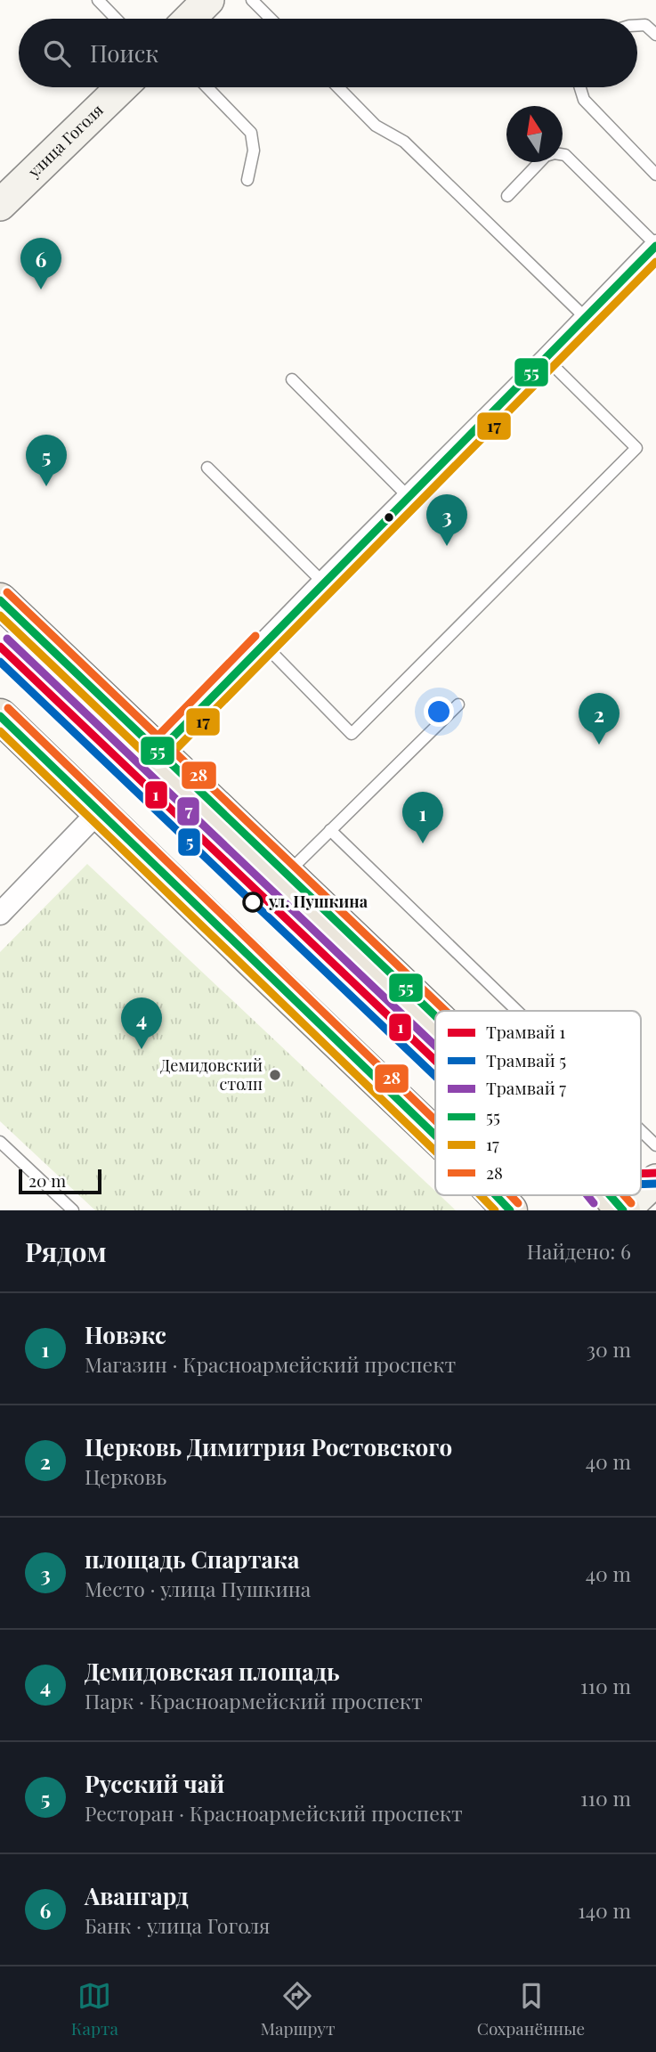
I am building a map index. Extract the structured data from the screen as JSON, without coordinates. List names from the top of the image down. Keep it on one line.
{"streets":{"street":["улица Гоголя"]},"places":["ул. Пушкина","Демидовский столп"],"lines":["transit line 55","transit line 17","transit line 28","tram line 7","tram line 1","tram line 5"],"legend":["Трамвай 1","Трамвай 5","Трамвай 7","55","17","28"],"scale_bar":"20 m","north":"top","page":{"search":"Поиск","pins":["6","5","3","2","1","4"],"scale":"20 m","heading":["Рядом","Найдено: 6"],"list":[{"mark":"1","name":"Новэкс","note":"Магазин · Красноармейский проспект","value":"30 m"},{"mark":"2","name":"Церковь Димитрия Ростовского","note":"Церковь","value":"40 m"},{"mark":"3","name":"площадь Спартака","note":"Место · улица Пушкина","value":"40 m"},{"mark":"4","name":"Демидовская площадь","note":"Парк · Красноармейский проспект","value":"110 m"},{"mark":"5","name":"Русский чай","note":"Ресторан · Красноармейский проспект","value":"110 m"},{"mark":"6","name":"Авангард","note":"Банк · улица Гоголя","value":"140 m"}],"nav":["Карта","Маршрут","Сохранённые"]}}
